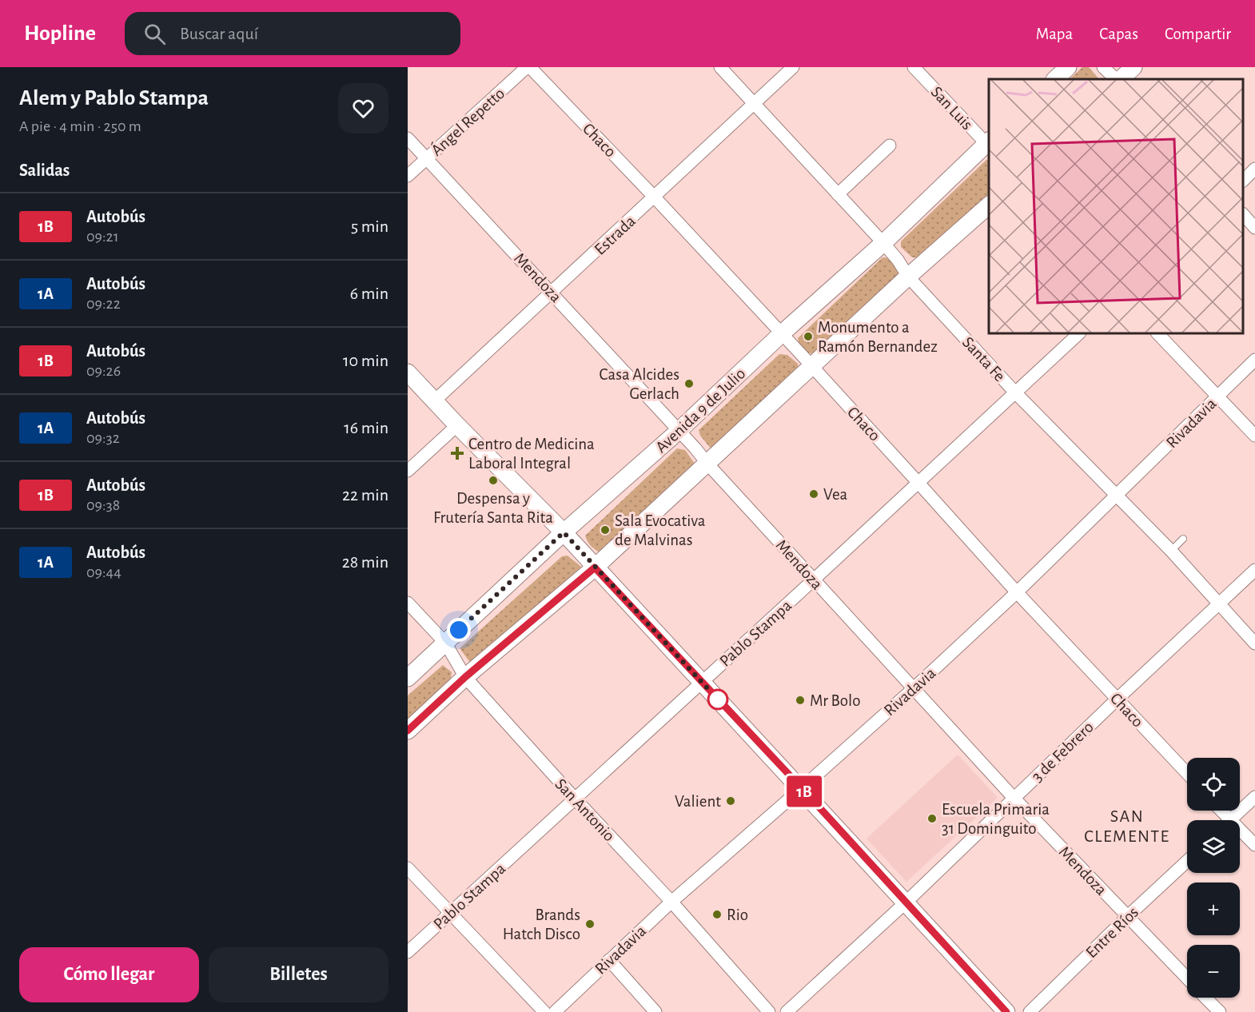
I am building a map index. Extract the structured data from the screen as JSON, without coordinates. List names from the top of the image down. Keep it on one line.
{"streets":{"main road":["Avenida 9 de Julio"],"street":["San Luis","Ángel Repetto","Chaco","Estrada","Mendoza","Santa Fe","Rivadavia","Pablo Stampa","3 de Febrero","San Antonio","Entre Ríos"]},"crossings":[["San Luis","Avenida 9 de Julio"],["Ángel Repetto","Chaco"],["Ángel Repetto","Mendoza"],["Chaco","Estrada"],["Chaco","Avenida 9 de Julio"],["Chaco","Rivadavia"],["Chaco","Pablo Stampa"],["Chaco","3 de Febrero"],["Estrada","Mendoza"],["Estrada","Santa Fe"],["Mendoza","Avenida 9 de Julio"],["Mendoza","Rivadavia"],["Mendoza","Pablo Stampa"],["Mendoza","3 de Febrero"],["Mendoza","Entre Ríos"],["Santa Fe","Avenida 9 de Julio"],["Santa Fe","Rivadavia"],["Santa Fe","Pablo Stampa"],["Santa Fe","3 de Febrero"],["Avenida 9 de Julio","San Antonio"],["Rivadavia","San Antonio"],["Pablo Stampa","San Antonio"]],"districts":["SAN CLEMENTE"],"places":{"other":["Monumento a Ramón Bernandez","Casa Alcides Gerlach","Despensa y Frutería Santa Rita","Vea","Sala Evocativa de Malvinas","Mr Bolo","Valient","Escuela Primaria 31 Dominguito","Rio","Brands Hatch Disco"],"health":["Centro de Medicina Laboral Integral"]},"lines":["bus line 1B"],"page":{"header":"Hopline","search":"Buscar aquí","nav":["Mapa","Capas","Compartir"],"heading":[["Alem y Pablo Stampa","A pie · 4 min · 250 m"],"Salidas"],"on_map":"1B","list":[{"mark":"1B","name":"Autobús","note":"09:21","value":"5 min"},{"mark":"1A","name":"Autobús","note":"09:22","value":"6 min"},{"mark":"1B","name":"Autobús","note":"09:26","value":"10 min"},{"mark":"1A","name":"Autobús","note":"09:32","value":"16 min"},{"mark":"1B","name":"Autobús","note":"09:38","value":"22 min"},{"mark":"1A","name":"Autobús","note":"09:44","value":"28 min"}],"map_buttons":["+","−"],"buttons":["Cómo llegar","Billetes"]}}
